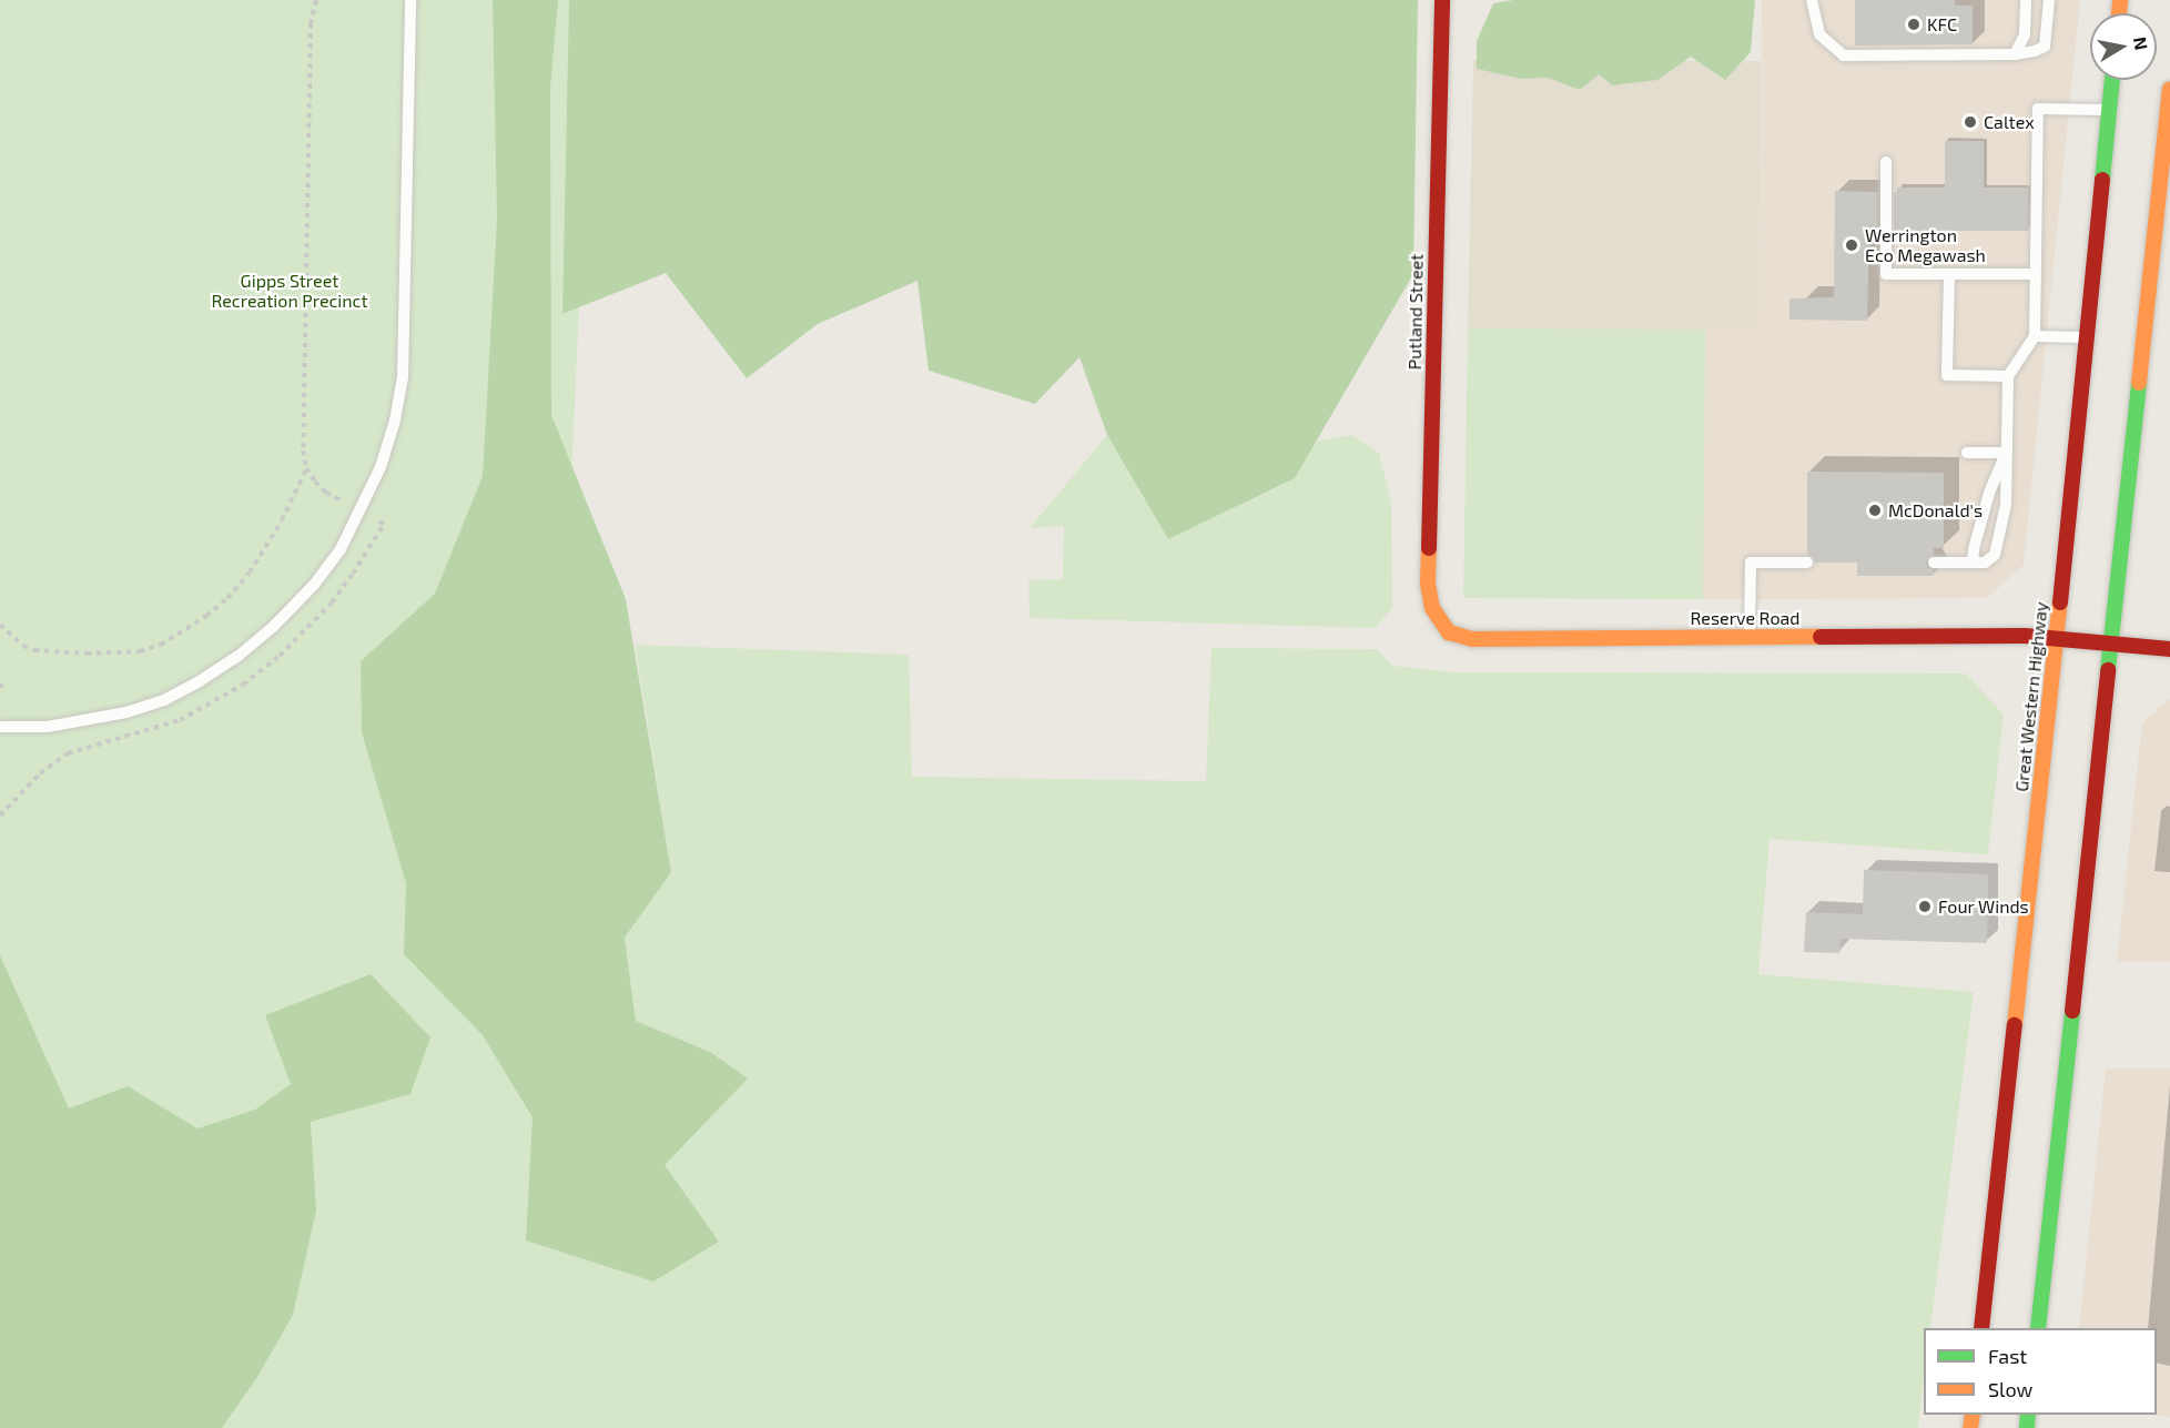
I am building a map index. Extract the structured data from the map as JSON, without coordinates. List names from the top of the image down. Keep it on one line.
{"streets":{"main road":["Putland Street","Reserve Road","Great Western Highway"]},"crossings":[["Putland Street","Reserve Road"],["Reserve Road","Great Western Highway"]],"parks":["Gipps Street Recreation Precinct"],"places":["KFC","Caltex","Werrington Eco Megawash","McDonald's","Four Winds"],"legend":["Fast","Slow"],"north":"right"}
